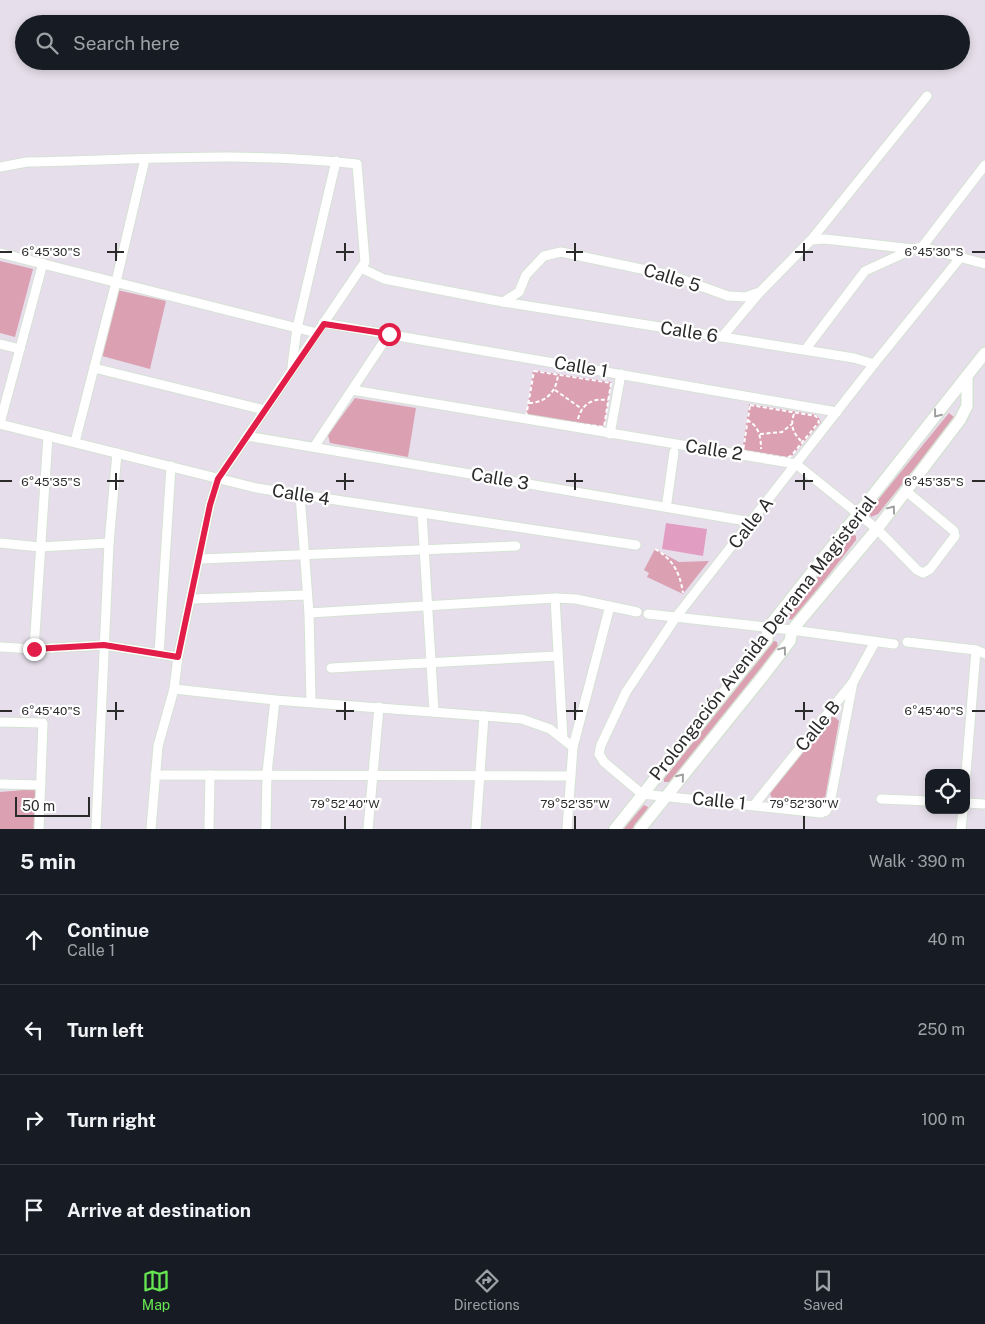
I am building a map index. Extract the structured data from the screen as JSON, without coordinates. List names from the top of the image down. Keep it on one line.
{"streets":{"street":["Calle 5","Calle 6","Calle 1","Calle 2","Calle 3","Calle 4","Calle A","Prolongación Avenida Derrama Magisterial","Calle B"]},"crossings":[["Calle 5","Calle 6"],["Calle 6","Calle A"],["Calle 1","Calle A"],["Calle 1","Prolongación Avenida Derrama Magisterial"],["Calle 1","Calle B"],["Calle 2","Calle A"],["Calle 2","Prolongación Avenida Derrama Magisterial"],["Calle 3","Calle A"],["Calle A","Prolongación Avenida Derrama Magisterial"]],"scale_bar":"50 m","page":{"search":"Search here","scale":"50 m","heading":["5 min","Walk · 390 m"],"list":[["Continue","Calle 1","40 m"],["Turn left","250 m"],["Turn right","100 m"],"Arrive at destination"],"nav":["Map","Directions","Saved"]},"coordinates":["6°45'30\"S","6°45'35\"S","6°45'40\"S","79°52'40\"W","79°52'35\"W","79°52'30\"W"]}
